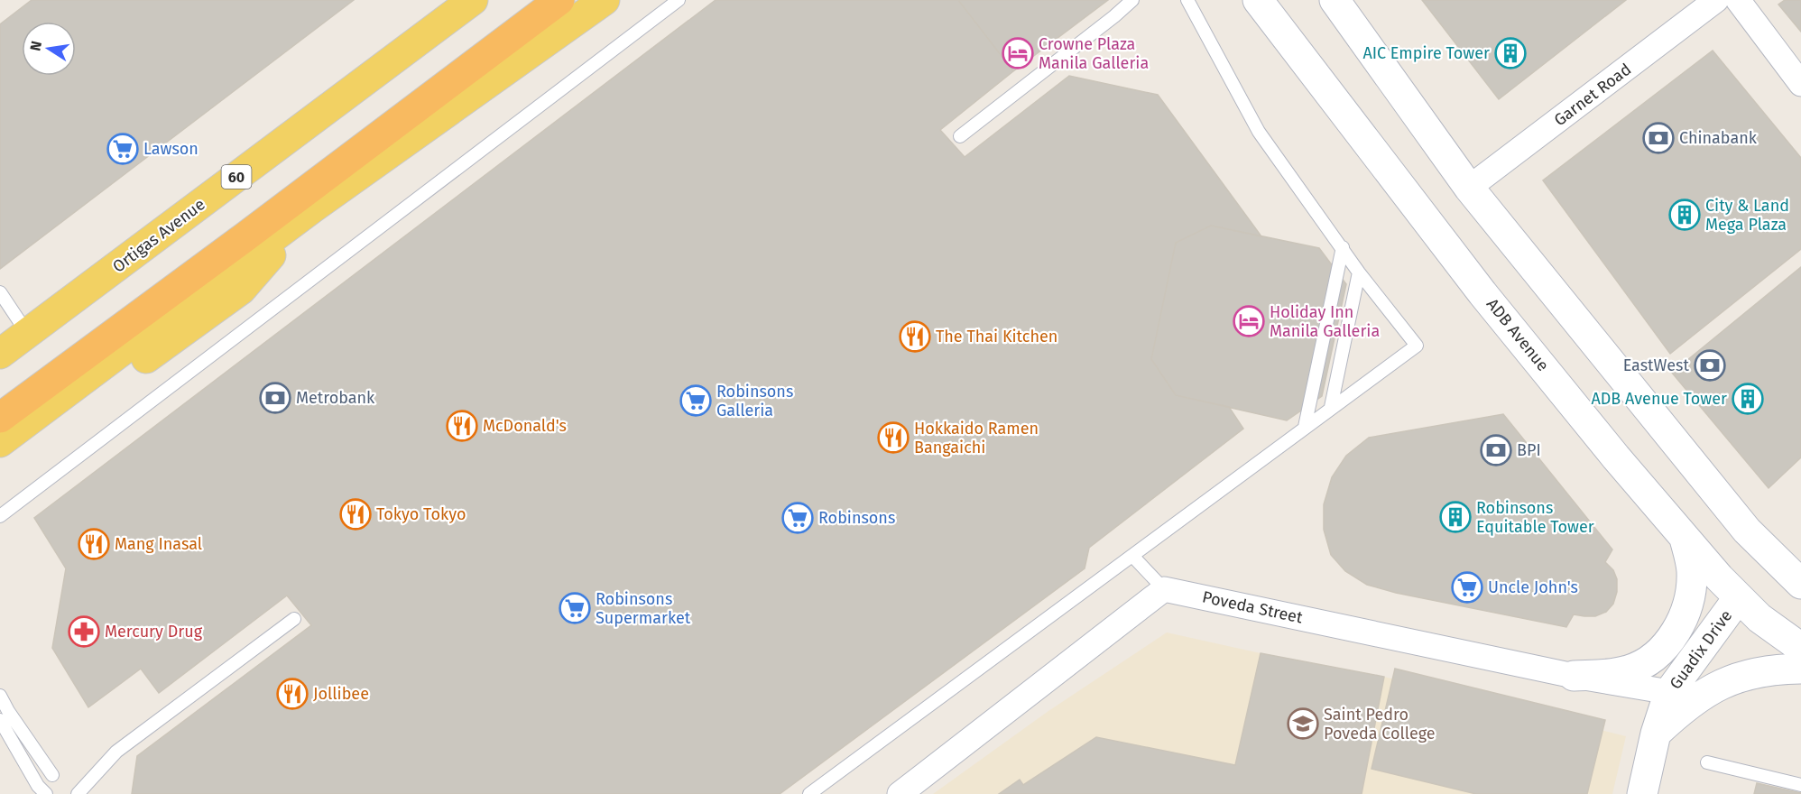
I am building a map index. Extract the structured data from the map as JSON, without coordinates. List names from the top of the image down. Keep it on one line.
{"streets":{"main road":["60","Ortigas Avenue"],"street":["Garnet Road","ADB Avenue","Poveda Street","Guadix Drive"]},"crossings":[["ADB Avenue","Guadix Drive"],["Poveda Street","Guadix Drive"]],"places":{"hotel":["Crowne Plaza Manila Galleria","Holiday Inn Manila Galleria"],"building":["AIC Empire Tower","City & Land Mega Plaza","ADB Avenue Tower","Robinsons Equitable Tower"],"bank":["Chinabank","EastWest","Metrobank","BPI"],"supermarket":["Lawson","Robinsons Galleria","Robinsons","Uncle John's","Robinsons Supermarket"],"restaurant":["The Thai Kitchen","McDonald's","Hokkaido Ramen Bangaichi","Tokyo Tokyo","Mang Inasal","Jollibee"],"pharmacy":["Mercury Drug"],"school or university":["Saint Pedro Poveda College"]},"north":"left"}
